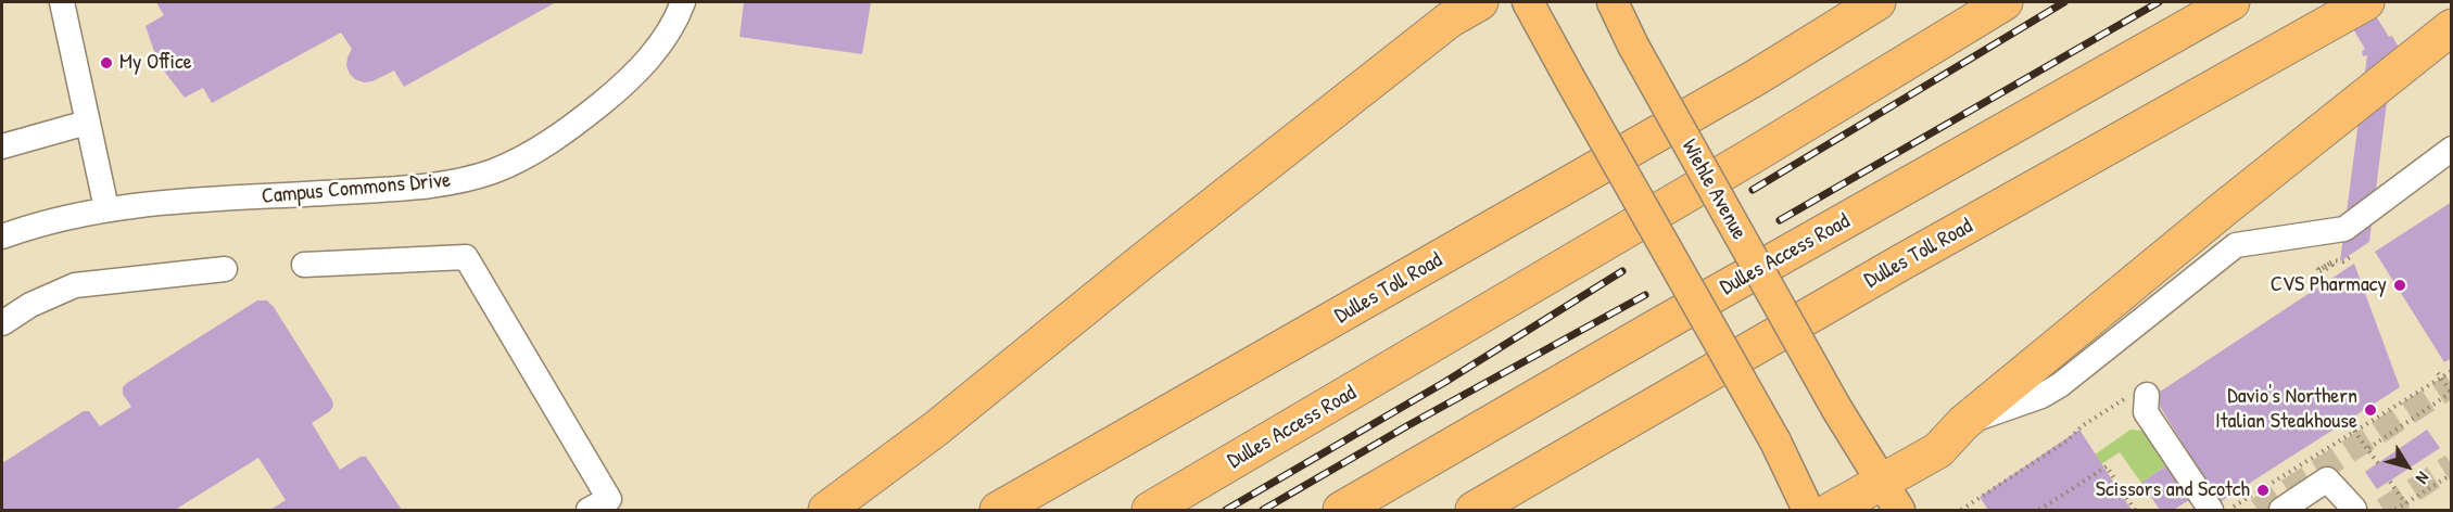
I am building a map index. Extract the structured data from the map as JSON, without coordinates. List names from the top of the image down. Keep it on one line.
{"streets":{"highway":["Dulles Toll Road","Dulles Access Road"],"main road":["Wiehle Avenue"],"street":["Campus Commons Drive"]},"places":["My Office","CVS Pharmacy","Davio's Northern Italian Steakhouse","Scissors and Scotch"],"north":"bottom right"}
